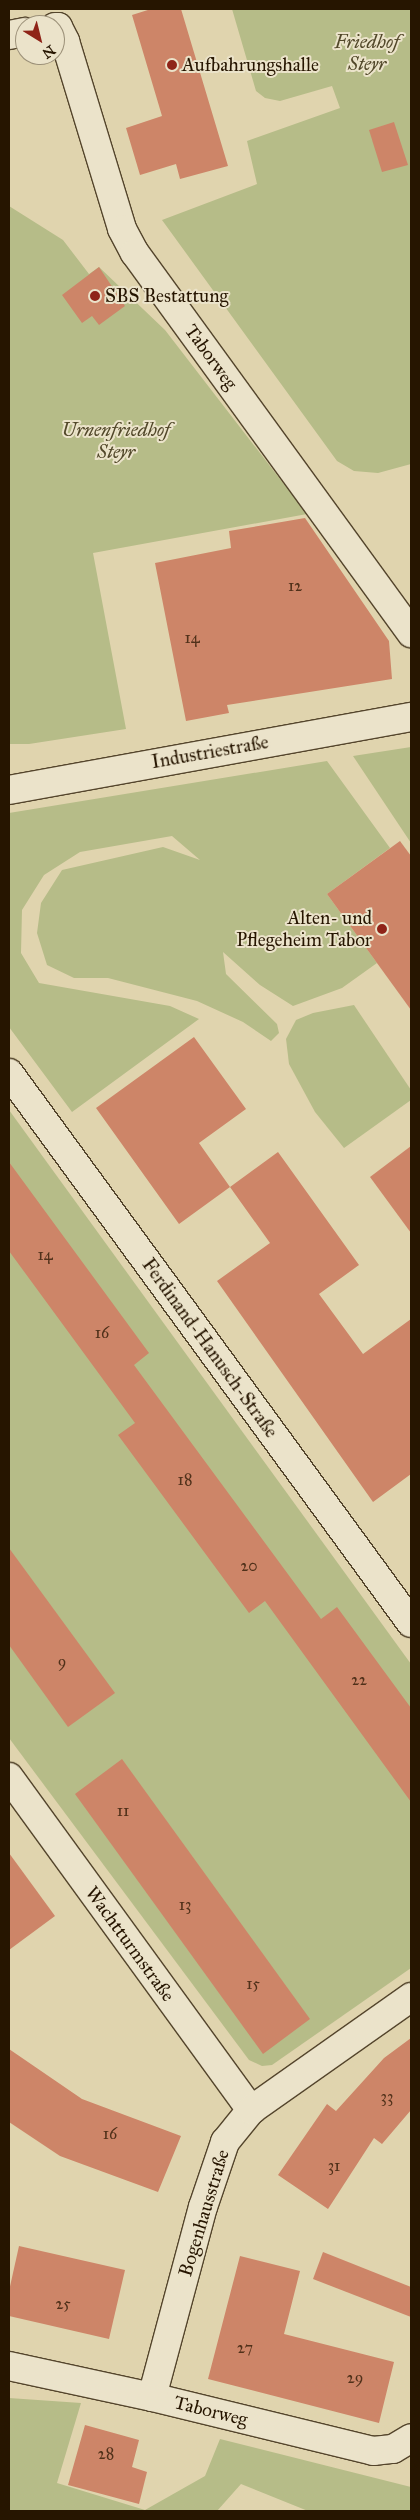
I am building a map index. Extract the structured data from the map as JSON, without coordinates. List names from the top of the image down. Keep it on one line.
{"streets":{"street":["Taborweg","Industriestraße","Ferdinand-Hanusch-Straße","Wachtturmstraße","Bogenhausstraße"]},"crossings":[["Taborweg","Bogenhausstraße"],["Wachtturmstraße","Bogenhausstraße"]],"parks":["Friedhof Steyr","Urnenfriedhof Steyr"],"places":["Aufbahrungshalle","SBS Bestattung","Alten- und Pflegeheim Tabor"],"house_numbers":["12","14","14","16","18","20","9","22","11","13","15","33","16","31","25","27","29","28"],"north":"bottom right"}
